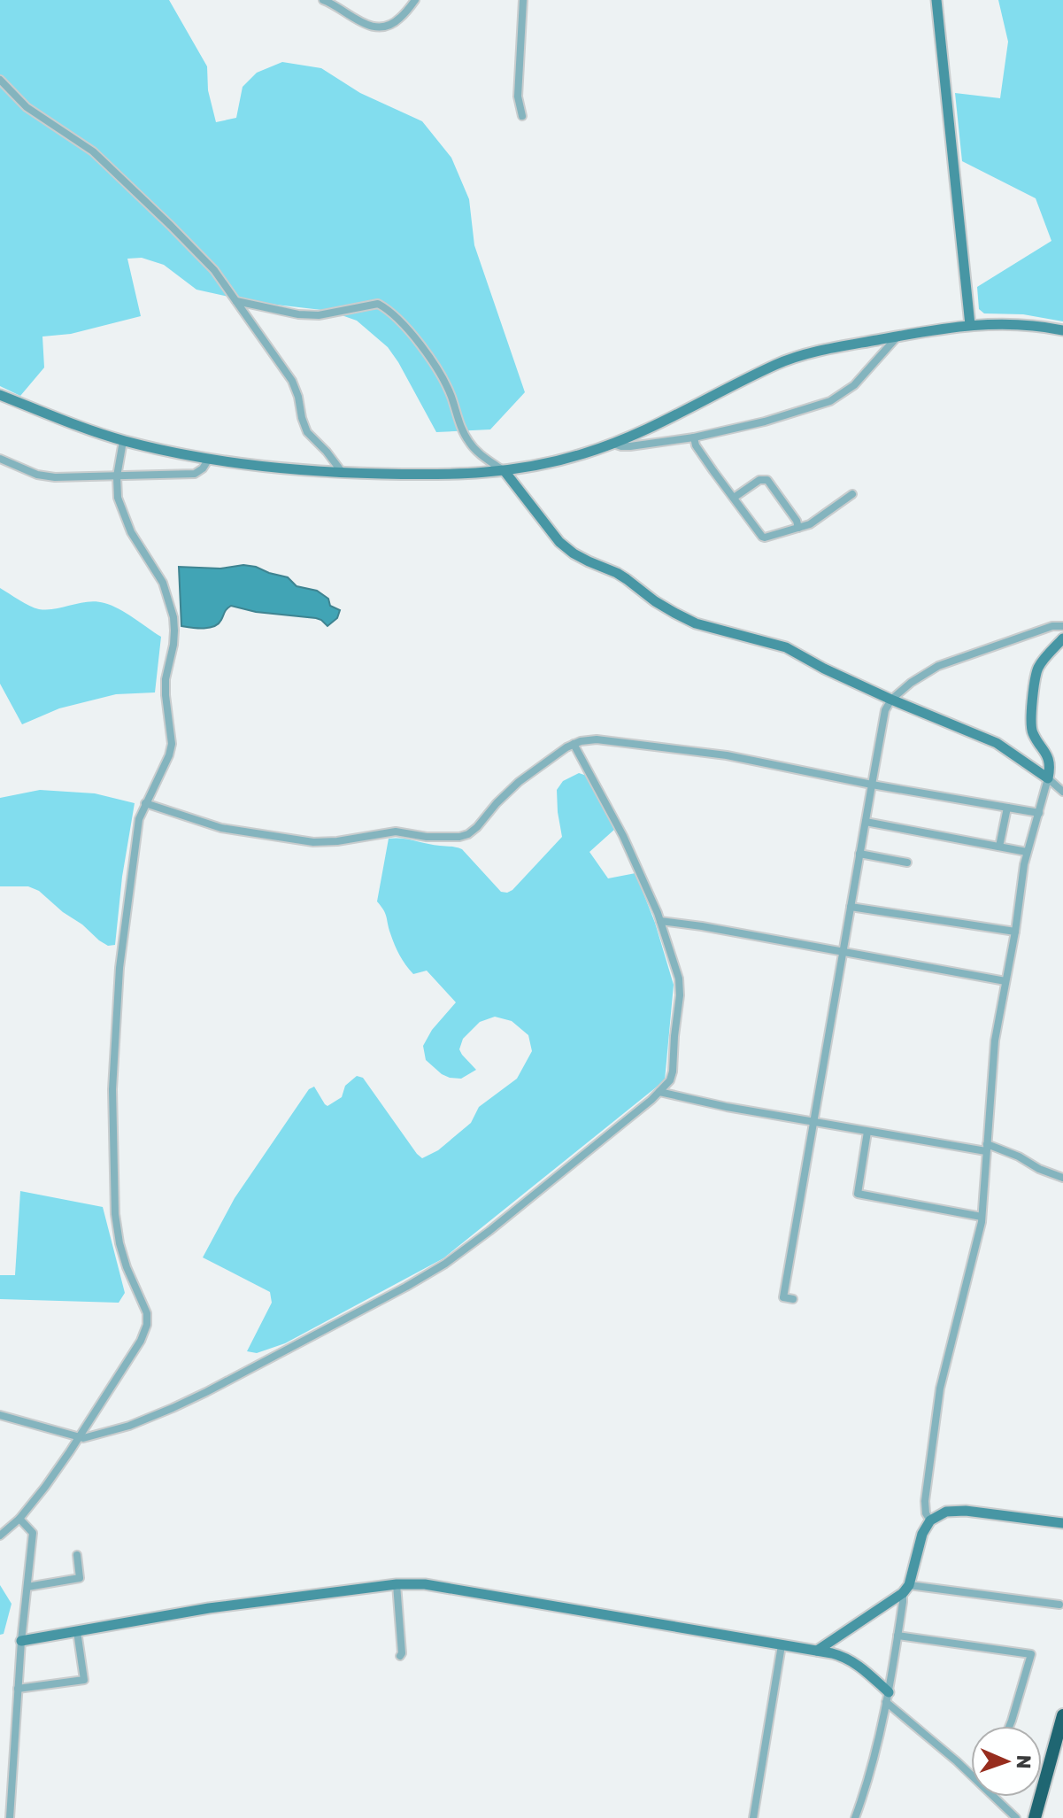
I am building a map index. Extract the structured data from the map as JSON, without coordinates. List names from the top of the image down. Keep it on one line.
{"north":"right"}
